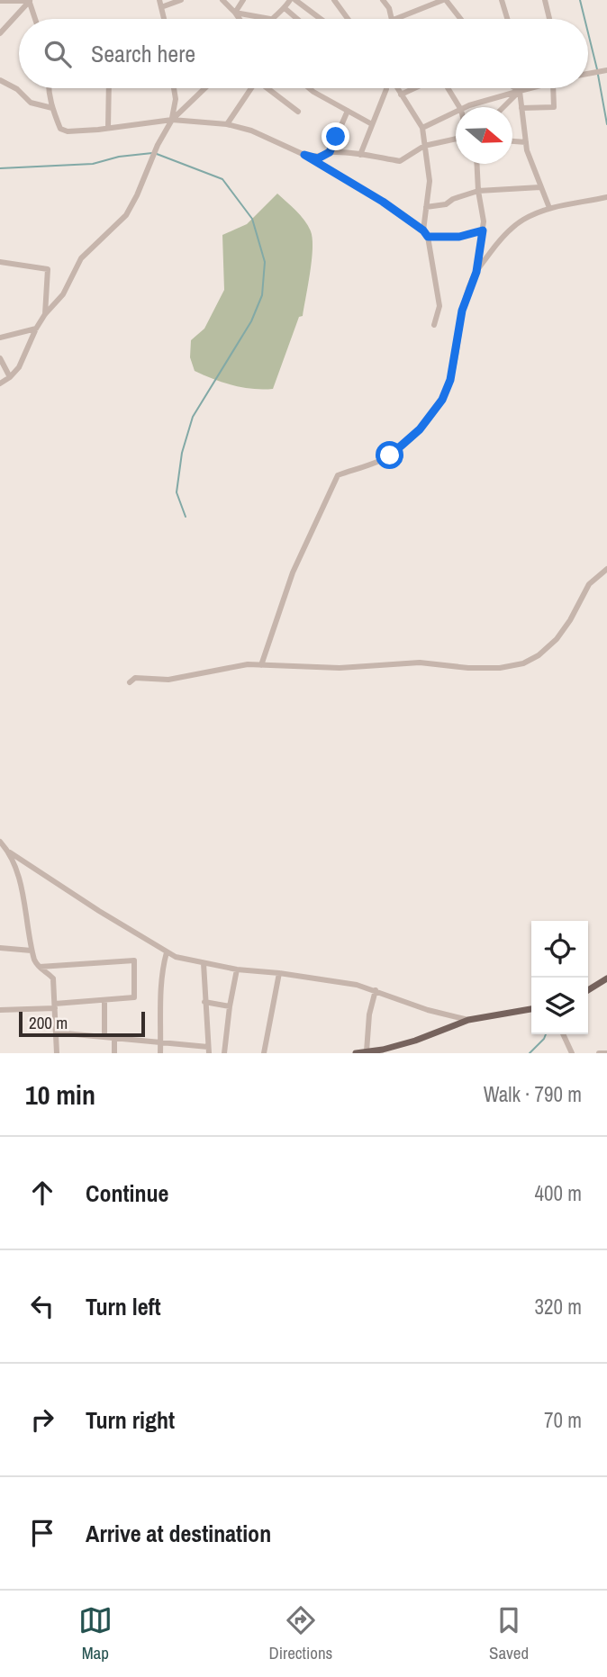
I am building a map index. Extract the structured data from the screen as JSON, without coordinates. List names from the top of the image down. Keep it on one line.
{"scale_bar":"200 m","north":"right","page":{"search":"Search here","scale":"200 m","heading":["10 min","Walk · 790 m"],"list":[["Continue","400 m"],["Turn left","320 m"],["Turn right","70 m"],"Arrive at destination"],"nav":["Map","Directions","Saved"]}}
